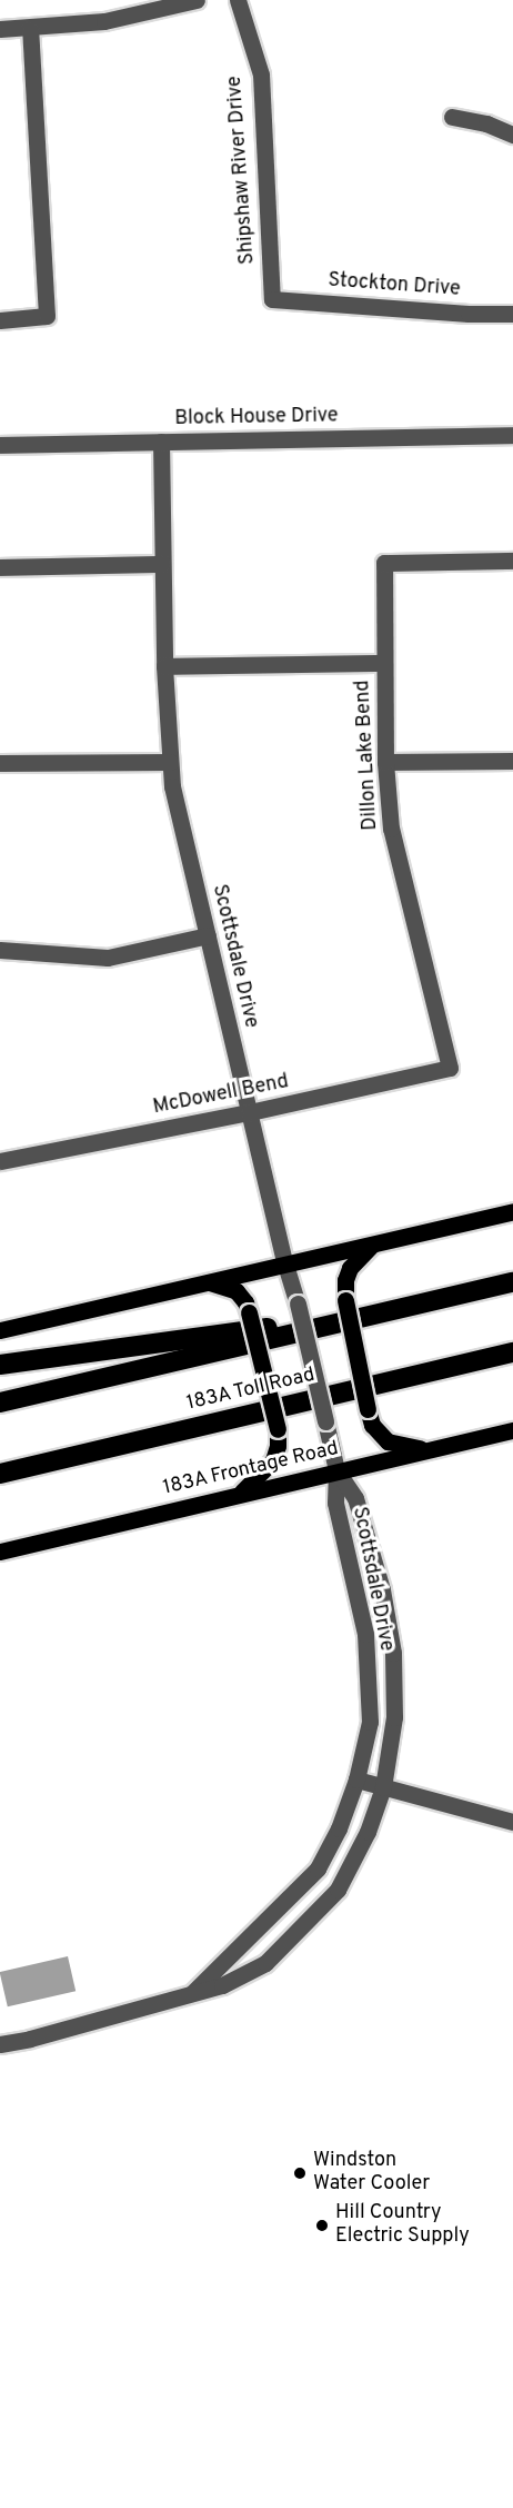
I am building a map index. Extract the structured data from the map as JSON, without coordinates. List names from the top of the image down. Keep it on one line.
{"streets":{"highway":["183A Toll Road"],"main road":["183A Frontage Road"],"street":["Shipshaw River Drive","Stockton Drive","Block House Drive","Dillon Lake Bend","Scottsdale Drive","McDowell Bend"]},"crossings":[["Shipshaw River Drive","Stockton Drive"],["Block House Drive","Scottsdale Drive"],["Dillon Lake Bend","McDowell Bend"],["Scottsdale Drive","McDowell Bend"],["Scottsdale Drive","183A Frontage Road"]],"places":["Windston Water Cooler","Hill Country Electric Supply"]}
